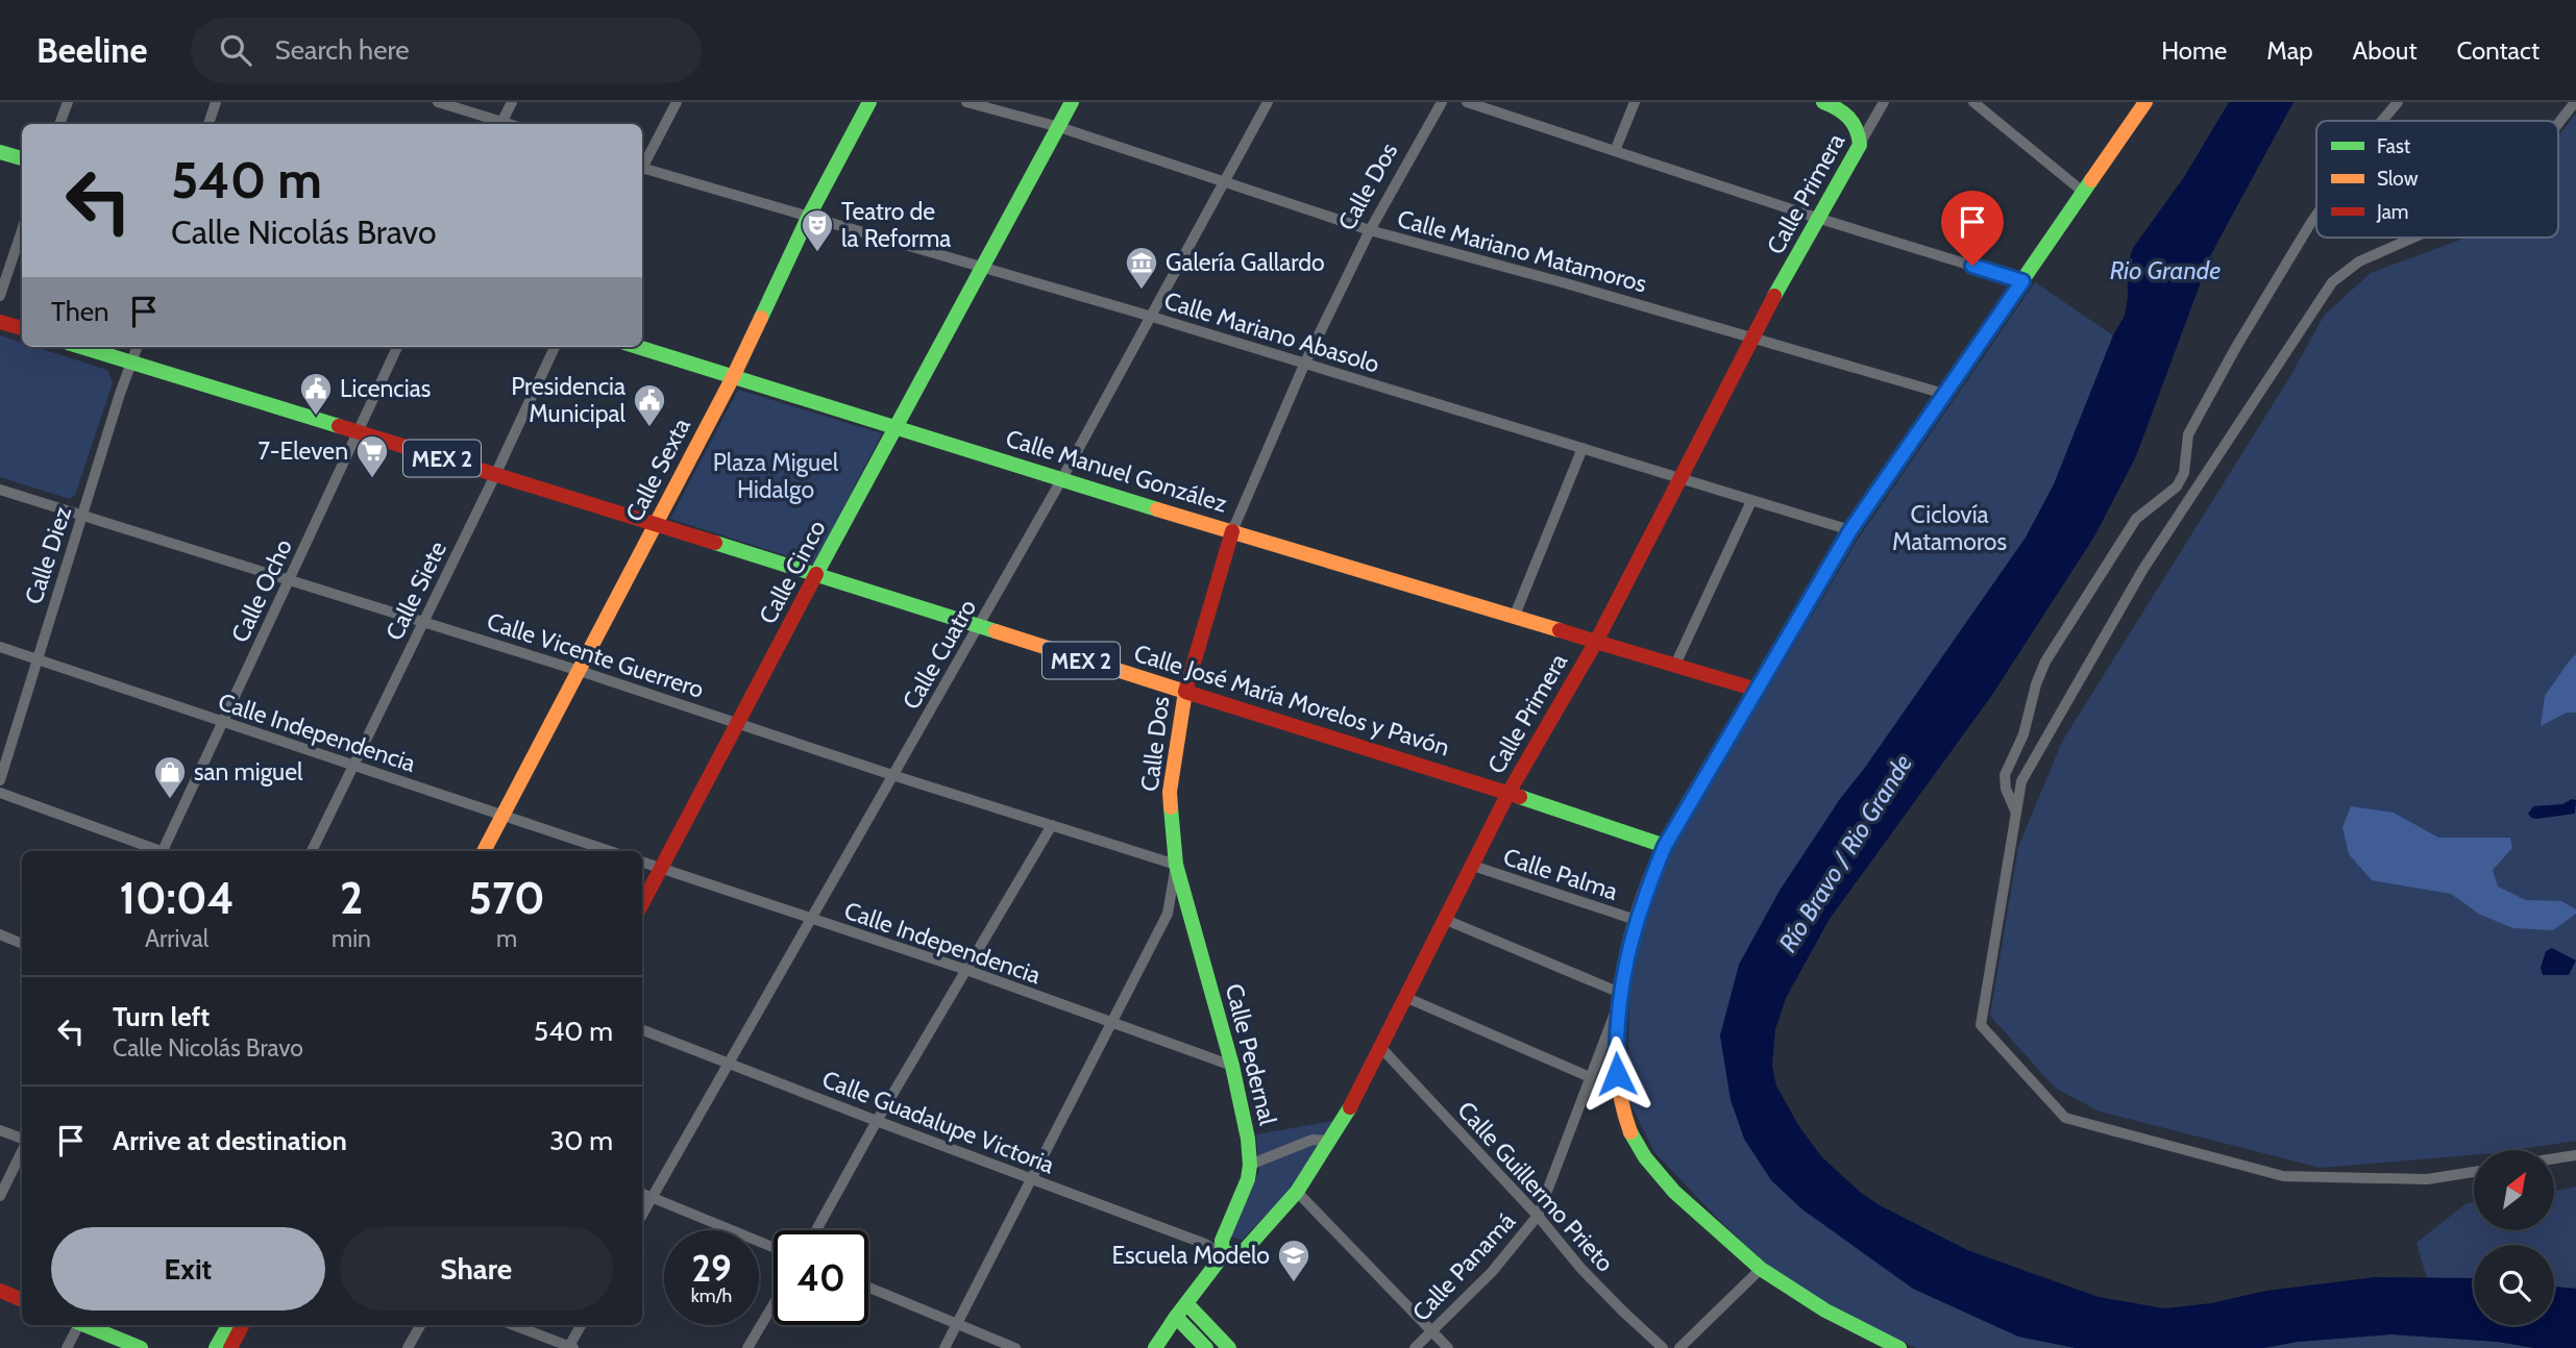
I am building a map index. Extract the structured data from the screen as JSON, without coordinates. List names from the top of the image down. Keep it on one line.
{"streets":{"main road":["Calle Dos","Calle Primera","MEX 2","Calle Sexta","Calle Manuel González","Calle Cinco","Calle José María Morelos y Pavón","Calle Pedernal"],"street":["Calle Mariano Matamoros","Calle Mariano Abasolo","Calle Diez","Calle Ocho","Calle Siete","Calle Cuatro","Calle Vicente Guerrero","Calle Independencia","Calle Palma","Calle Guadalupe Victoria","Calle Guillermo Prieto","Calle Panamá"]},"crossings":[["Calle Dos","Calle Mariano Matamoros"],["Calle Dos","Calle Mariano Abasolo"],["Calle Dos","Calle Manuel González"],["Calle Dos","Calle Vicente Guerrero"],["Calle Dos","Calle José María Morelos y Pavón"],["Calle Dos","Calle Independencia"],["Calle Dos","Calle Pedernal"],["Calle Dos","Calle Guadalupe Victoria"],["Calle Primera","Calle Mariano Matamoros"],["Calle Primera","Calle Mariano Abasolo"],["Calle Primera","Calle Manuel González"],["Calle Primera","Calle José María Morelos y Pavón"],["Calle Primera","Calle Palma"],["Calle Primera","Calle Pedernal"],["Calle Primera","Calle Guadalupe Victoria"],["Calle Primera","Calle Guillermo Prieto"],["Calle Mariano Matamoros","Calle Cinco"],["Calle Mariano Matamoros","Calle Cuatro"],["Calle Mariano Abasolo","Calle Sexta"],["Calle Mariano Abasolo","Calle Cinco"],["Calle Mariano Abasolo","Calle Cuatro"],["Calle Sexta","Calle Manuel González"],["Calle Sexta","Calle Vicente Guerrero"],["Calle Sexta","Calle José María Morelos y Pavón"],["Calle Sexta","Calle Independencia"],["Calle Manuel González","Calle Cinco"],["Calle Manuel González","Calle Cuatro"],["Calle Diez","Calle Vicente Guerrero"],["Calle Diez","Calle José María Morelos y Pavón"],["Calle Diez","Calle Independencia"],["Calle Cinco","Calle Vicente Guerrero"],["Calle Cinco","Calle José María Morelos y Pavón"],["Calle Cinco","Calle Independencia"],["Calle Ocho","Calle Vicente Guerrero"],["Calle Ocho","Calle José María Morelos y Pavón"],["Calle Ocho","Calle Independencia"],["Calle Siete","Calle Vicente Guerrero"],["Calle Siete","Calle José María Morelos y Pavón"],["Calle Siete","Calle Independencia"],["Calle Cuatro","Calle Vicente Guerrero"],["Calle Cuatro","Calle José María Morelos y Pavón"],["Calle Cuatro","Calle Independencia"],["Calle Cuatro","Calle Guadalupe Victoria"],["Calle Vicente Guerrero","Calle Pedernal"],["Calle Independencia","Calle Pedernal"],["Calle Pedernal","Calle Guadalupe Victoria"],["Calle Guillermo Prieto","Calle Panamá"]],"water":["Rio Grande","Río Bravo / Rio Grande"],"parks":["Plaza Miguel Hidalgo","Ciclovía Matamoros"],"places":{"theatre":["Teatro de la Reforma"],"museum":["Galería Gallardo"],"public building":["Licencias","Presidencia Municipal"],"supermarket":["7-Eleven"],"shop":["san miguel"],"school or university":["Escuela Modelo"]},"legend":["Fast","Slow","Jam"],"north":"top right","page":{"header":"Beeline","search":"Search here","nav":["Home","Map","About","Contact"],"turn":["540 m","Calle Nicolás Bravo"],"then":"Then","eta":["10:04","Arrival","2","min","570","m"],"list":[{"name":"Turn left","note":"Calle Nicolás Bravo","value":"540 m"},{"name":"Arrive at destination","value":"30 m"}],"buttons":["Exit","Share"],"speed":"29 km/h","limit":"40"}}
